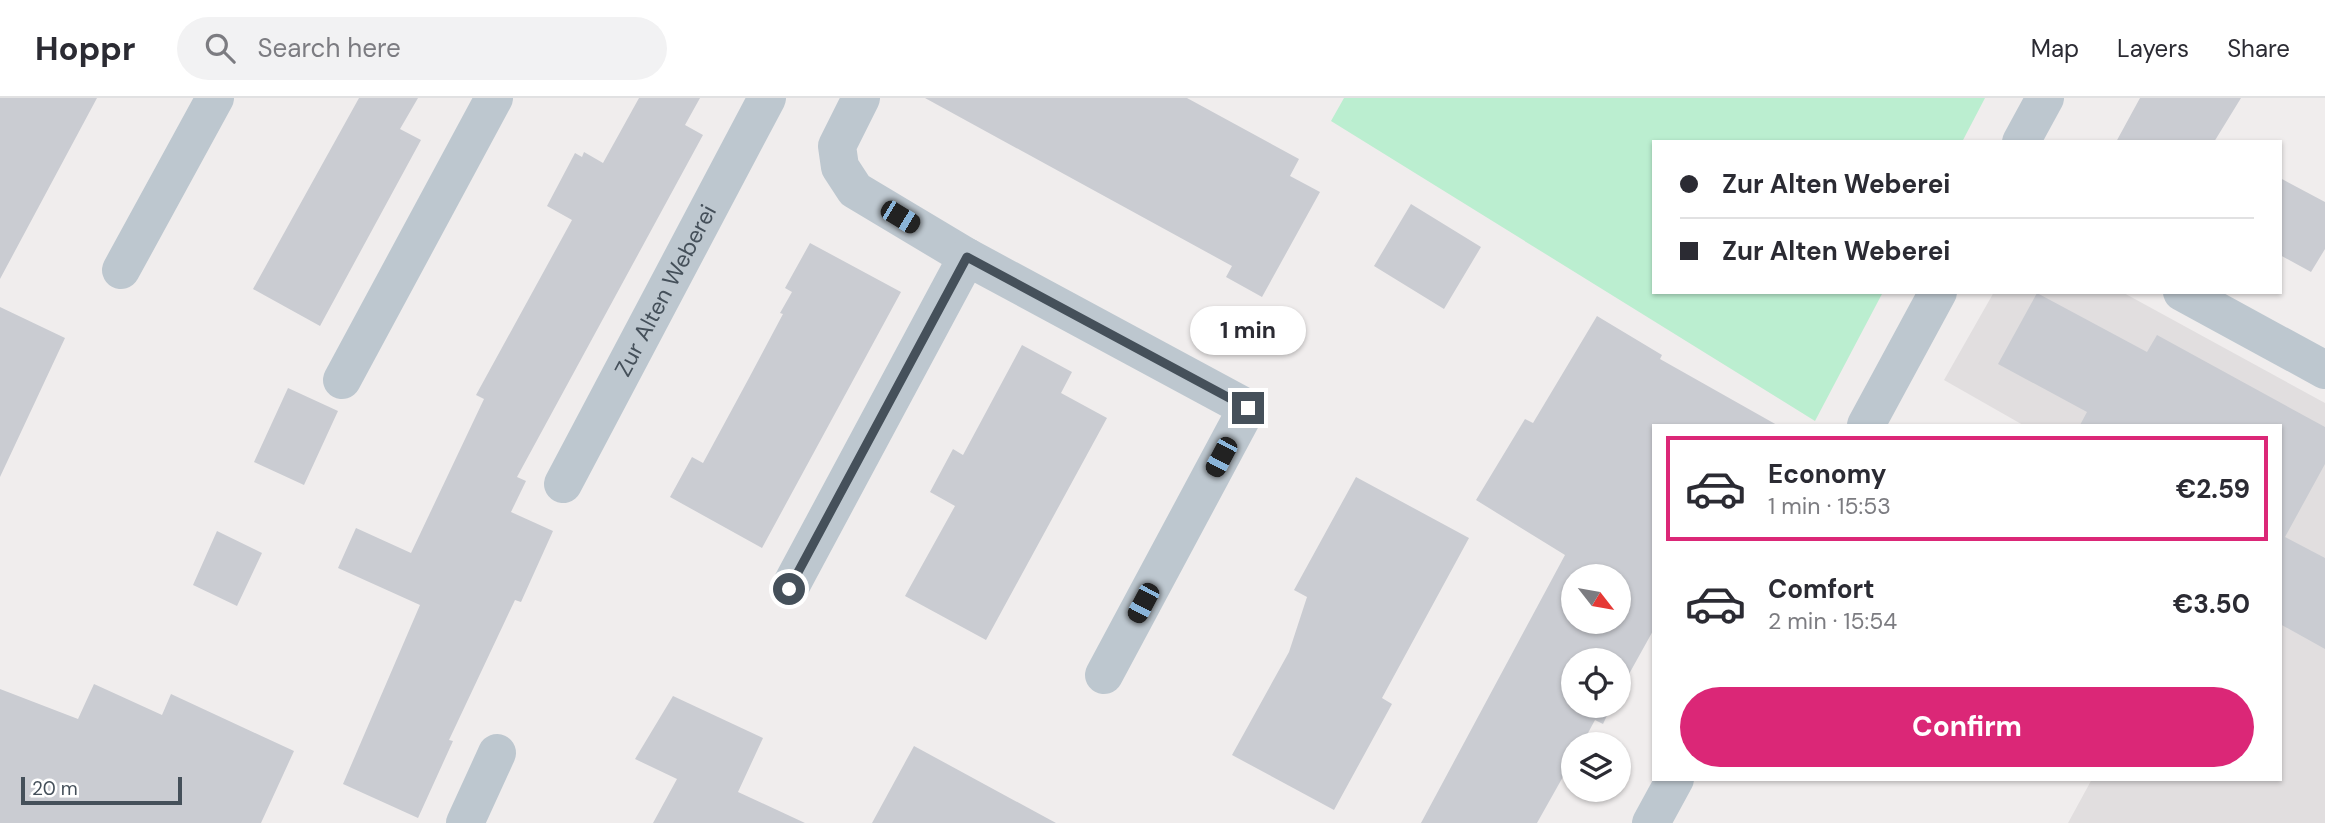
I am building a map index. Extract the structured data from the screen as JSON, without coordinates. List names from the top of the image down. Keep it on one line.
{"streets":{"street":["Zur Alten Weberei"]},"scale_bar":"20 m","north":"bottom right","page":{"header":"Hoppr","search":"Search here","nav":["Map","Layers","Share"],"banner":["Zur Alten Weberei","Zur Alten Weberei"],"bubble":"1 min","list":[{"name":"Economy","note":"1 min · 15:53","value":"€2.59"},{"name":"Comfort","note":"2 min · 15:54","value":"€3.50"}],"buttons":"Confirm","scale":"20 m"}}
